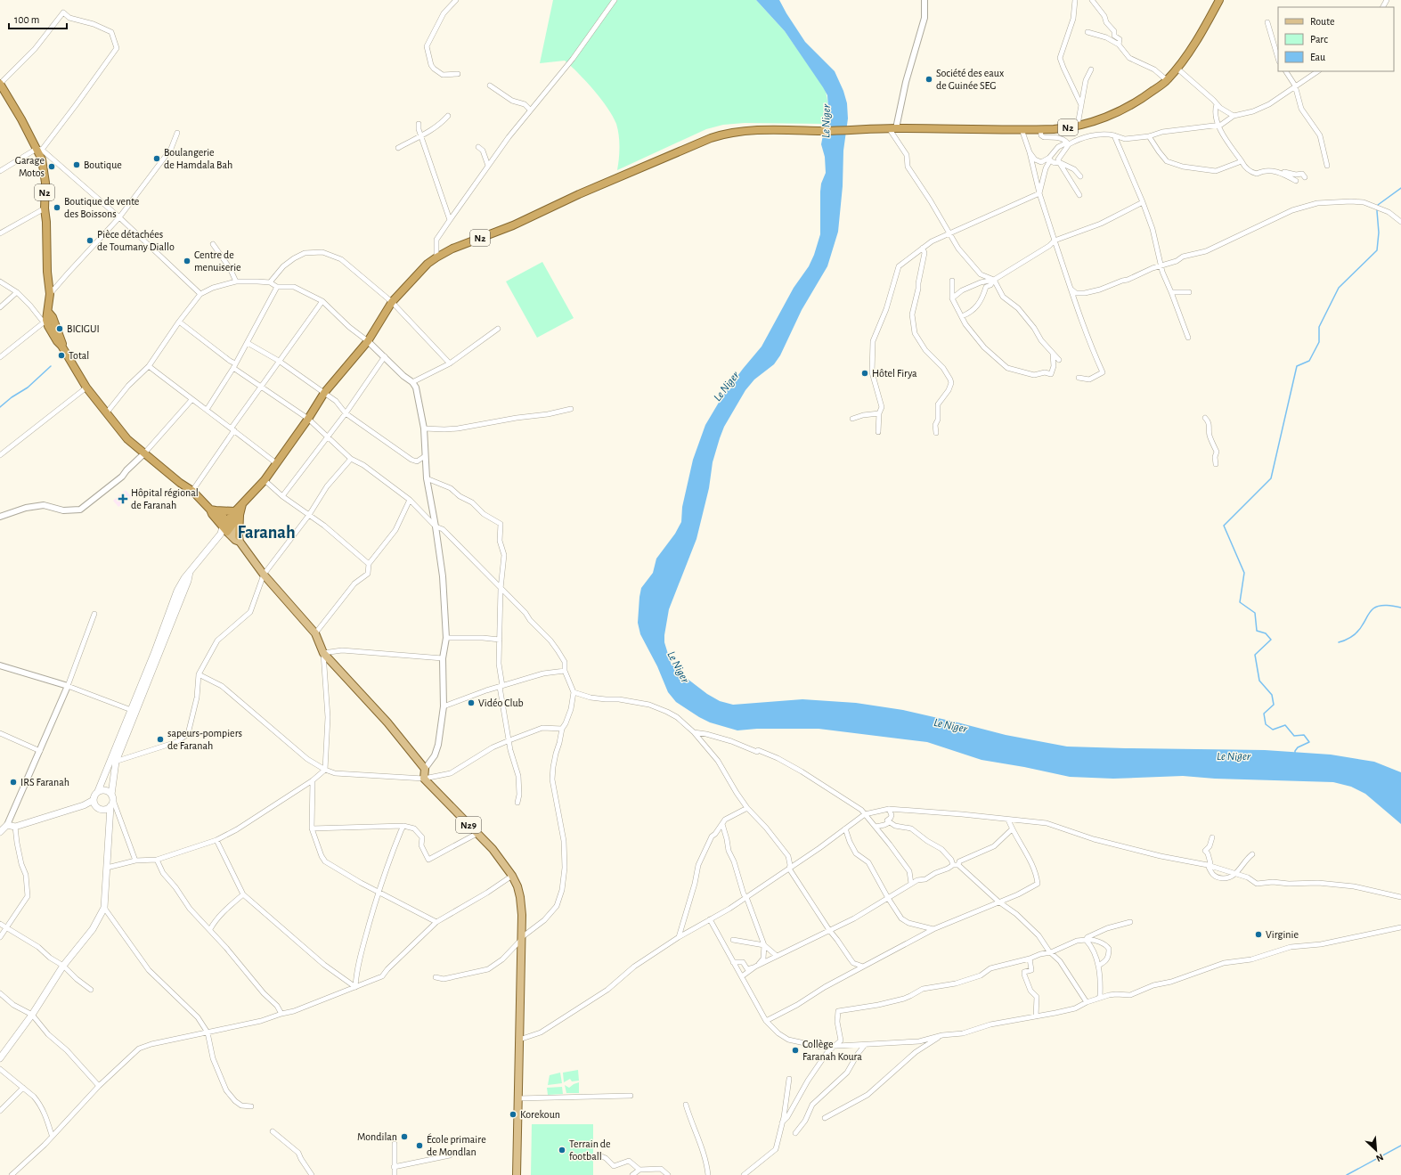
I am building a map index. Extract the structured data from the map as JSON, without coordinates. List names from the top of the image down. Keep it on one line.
{"streets":{"highway":["N2"],"main road":["N29"]},"districts":["Faranah"],"water":["Le Niger"],"places":{"other":["Société des eaux de Guinée SEG","Boulangerie de Hamdala Bah","Boutique","Garage Motos","Boutique de vente des Boissons","Pièce détachées de Toumany Diallo","Centre de menuiserie","BICIGUI","Total","Hôtel Firya","Vidéo Club","sapeurs-pompiers de Faranah","IRS Faranah","Virginie","Collège Faranah Koura","Korekoun","Mondilan","École primaire de Mondlan","Terrain de football"],"health":["Hôpital régional de Faranah"]},"legend":["Route","Parc","Eau"],"scale_bar":"100 m","north":"bottom right"}
